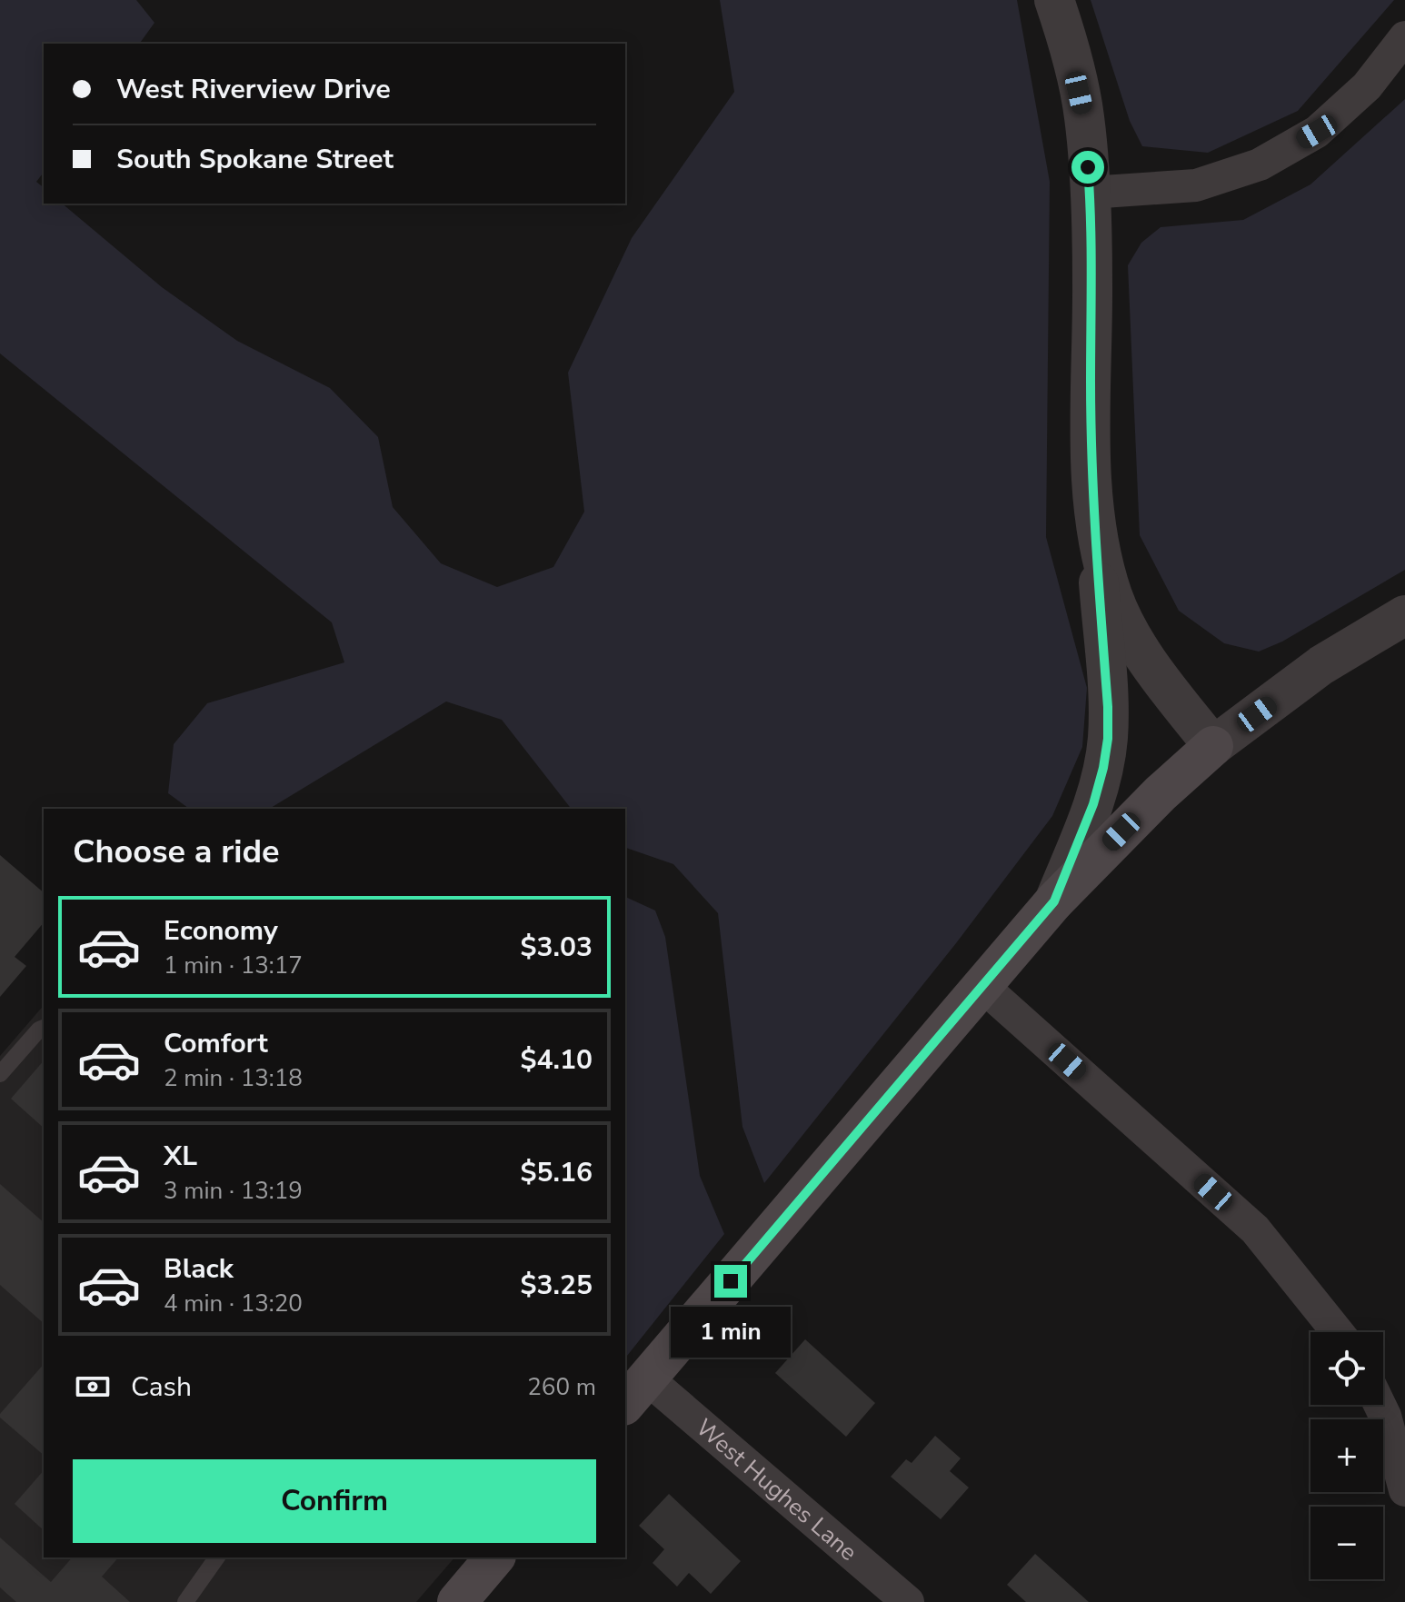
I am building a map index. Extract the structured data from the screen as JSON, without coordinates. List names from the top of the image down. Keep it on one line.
{"streets":{"street":["West Hughes Lane"]},"page":{"banner":["West Riverview Drive","South Spokane Street"],"heading":"Choose a ride","list":[{"name":"Economy","note":"1 min · 13:17","value":"$3.03"},{"name":"Comfort","note":"2 min · 13:18","value":"$4.10"},{"name":"XL","note":"3 min · 13:19","value":"$5.16"},{"name":"Black","note":"4 min · 13:20","value":"$3.25"}],"bubble":"1 min","map_buttons":["+","−"],"pay":["Cash","260 m"],"buttons":"Confirm"}}
